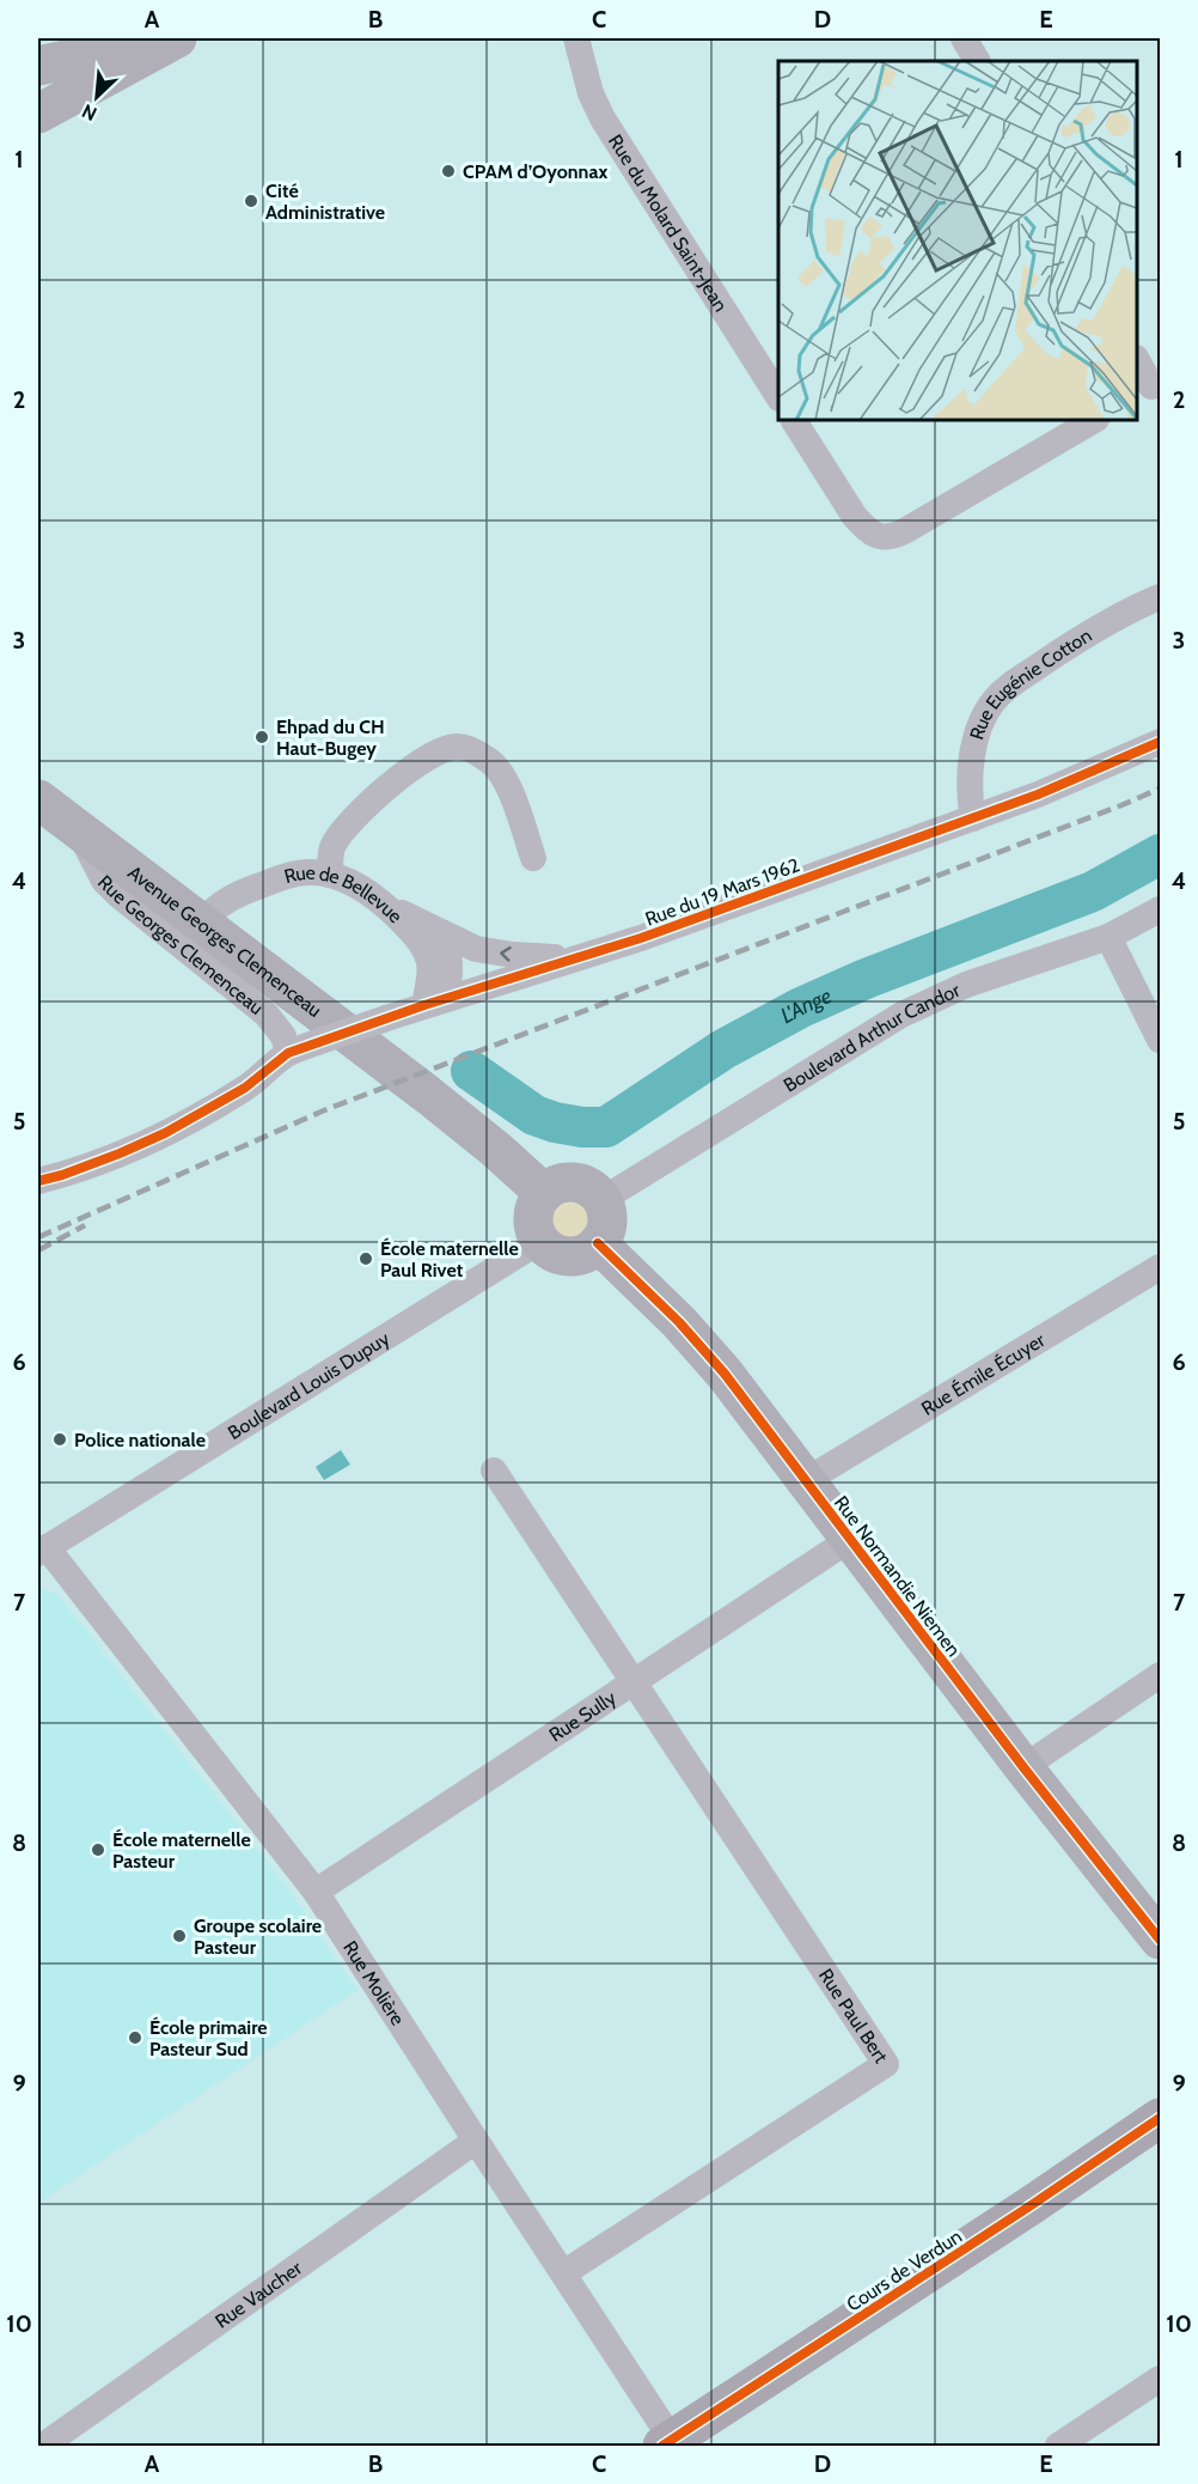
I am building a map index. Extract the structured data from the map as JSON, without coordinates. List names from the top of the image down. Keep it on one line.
{"streets":{"main road":["Avenue Georges Clemenceau","Rue Normandie Niemen","Cours de Verdun"],"street":["Rue du Molard Saint-Jean","Rue Eugénie Cotton","Rue du 19 Mars 1962","Rue de Bellevue","Rue Georges Clemenceau","Boulevard Arthur Candor","Rue Émile Écuyer","Boulevard Louis Dupuy","Rue Sully","Rue Molière","Rue Paul Bert","Rue Vaucher"]},"crossings":[["Rue Eugénie Cotton","Rue du 19 Mars 1962"],["Rue du 19 Mars 1962","Rue de Bellevue"],["Rue du 19 Mars 1962","Rue Georges Clemenceau"],["Rue de Bellevue","Avenue Georges Clemenceau"],["Avenue Georges Clemenceau","Rue Georges Clemenceau"],["Avenue Georges Clemenceau","Boulevard Arthur Candor"],["Avenue Georges Clemenceau","Boulevard Louis Dupuy"],["Avenue Georges Clemenceau","Rue Normandie Niemen"],["Boulevard Arthur Candor","Boulevard Louis Dupuy"],["Boulevard Arthur Candor","Rue Normandie Niemen"],["Rue Émile Écuyer","Rue Normandie Niemen"],["Boulevard Louis Dupuy","Rue Normandie Niemen"],["Boulevard Louis Dupuy","Rue Molière"],["Rue Normandie Niemen","Rue Sully"],["Rue Sully","Rue Molière"],["Rue Sully","Rue Paul Bert"],["Rue Molière","Rue Paul Bert"],["Rue Molière","Cours de Verdun"],["Rue Molière","Rue Vaucher"]],"water":["L'Ange"],"places":["CPAM d’Oyonnax","Cité Administrative","Ehpad du CH Haut-Bugey","École maternelle Paul Rivet","Police nationale","École maternelle Pasteur","Groupe scolaire Pasteur","École primaire Pasteur Sud"],"north":"bottom left","grid":{"columns":["A","B","C","D","E"],"rows":["1","2","3","4","5","6","7","8","9","10"]}}
